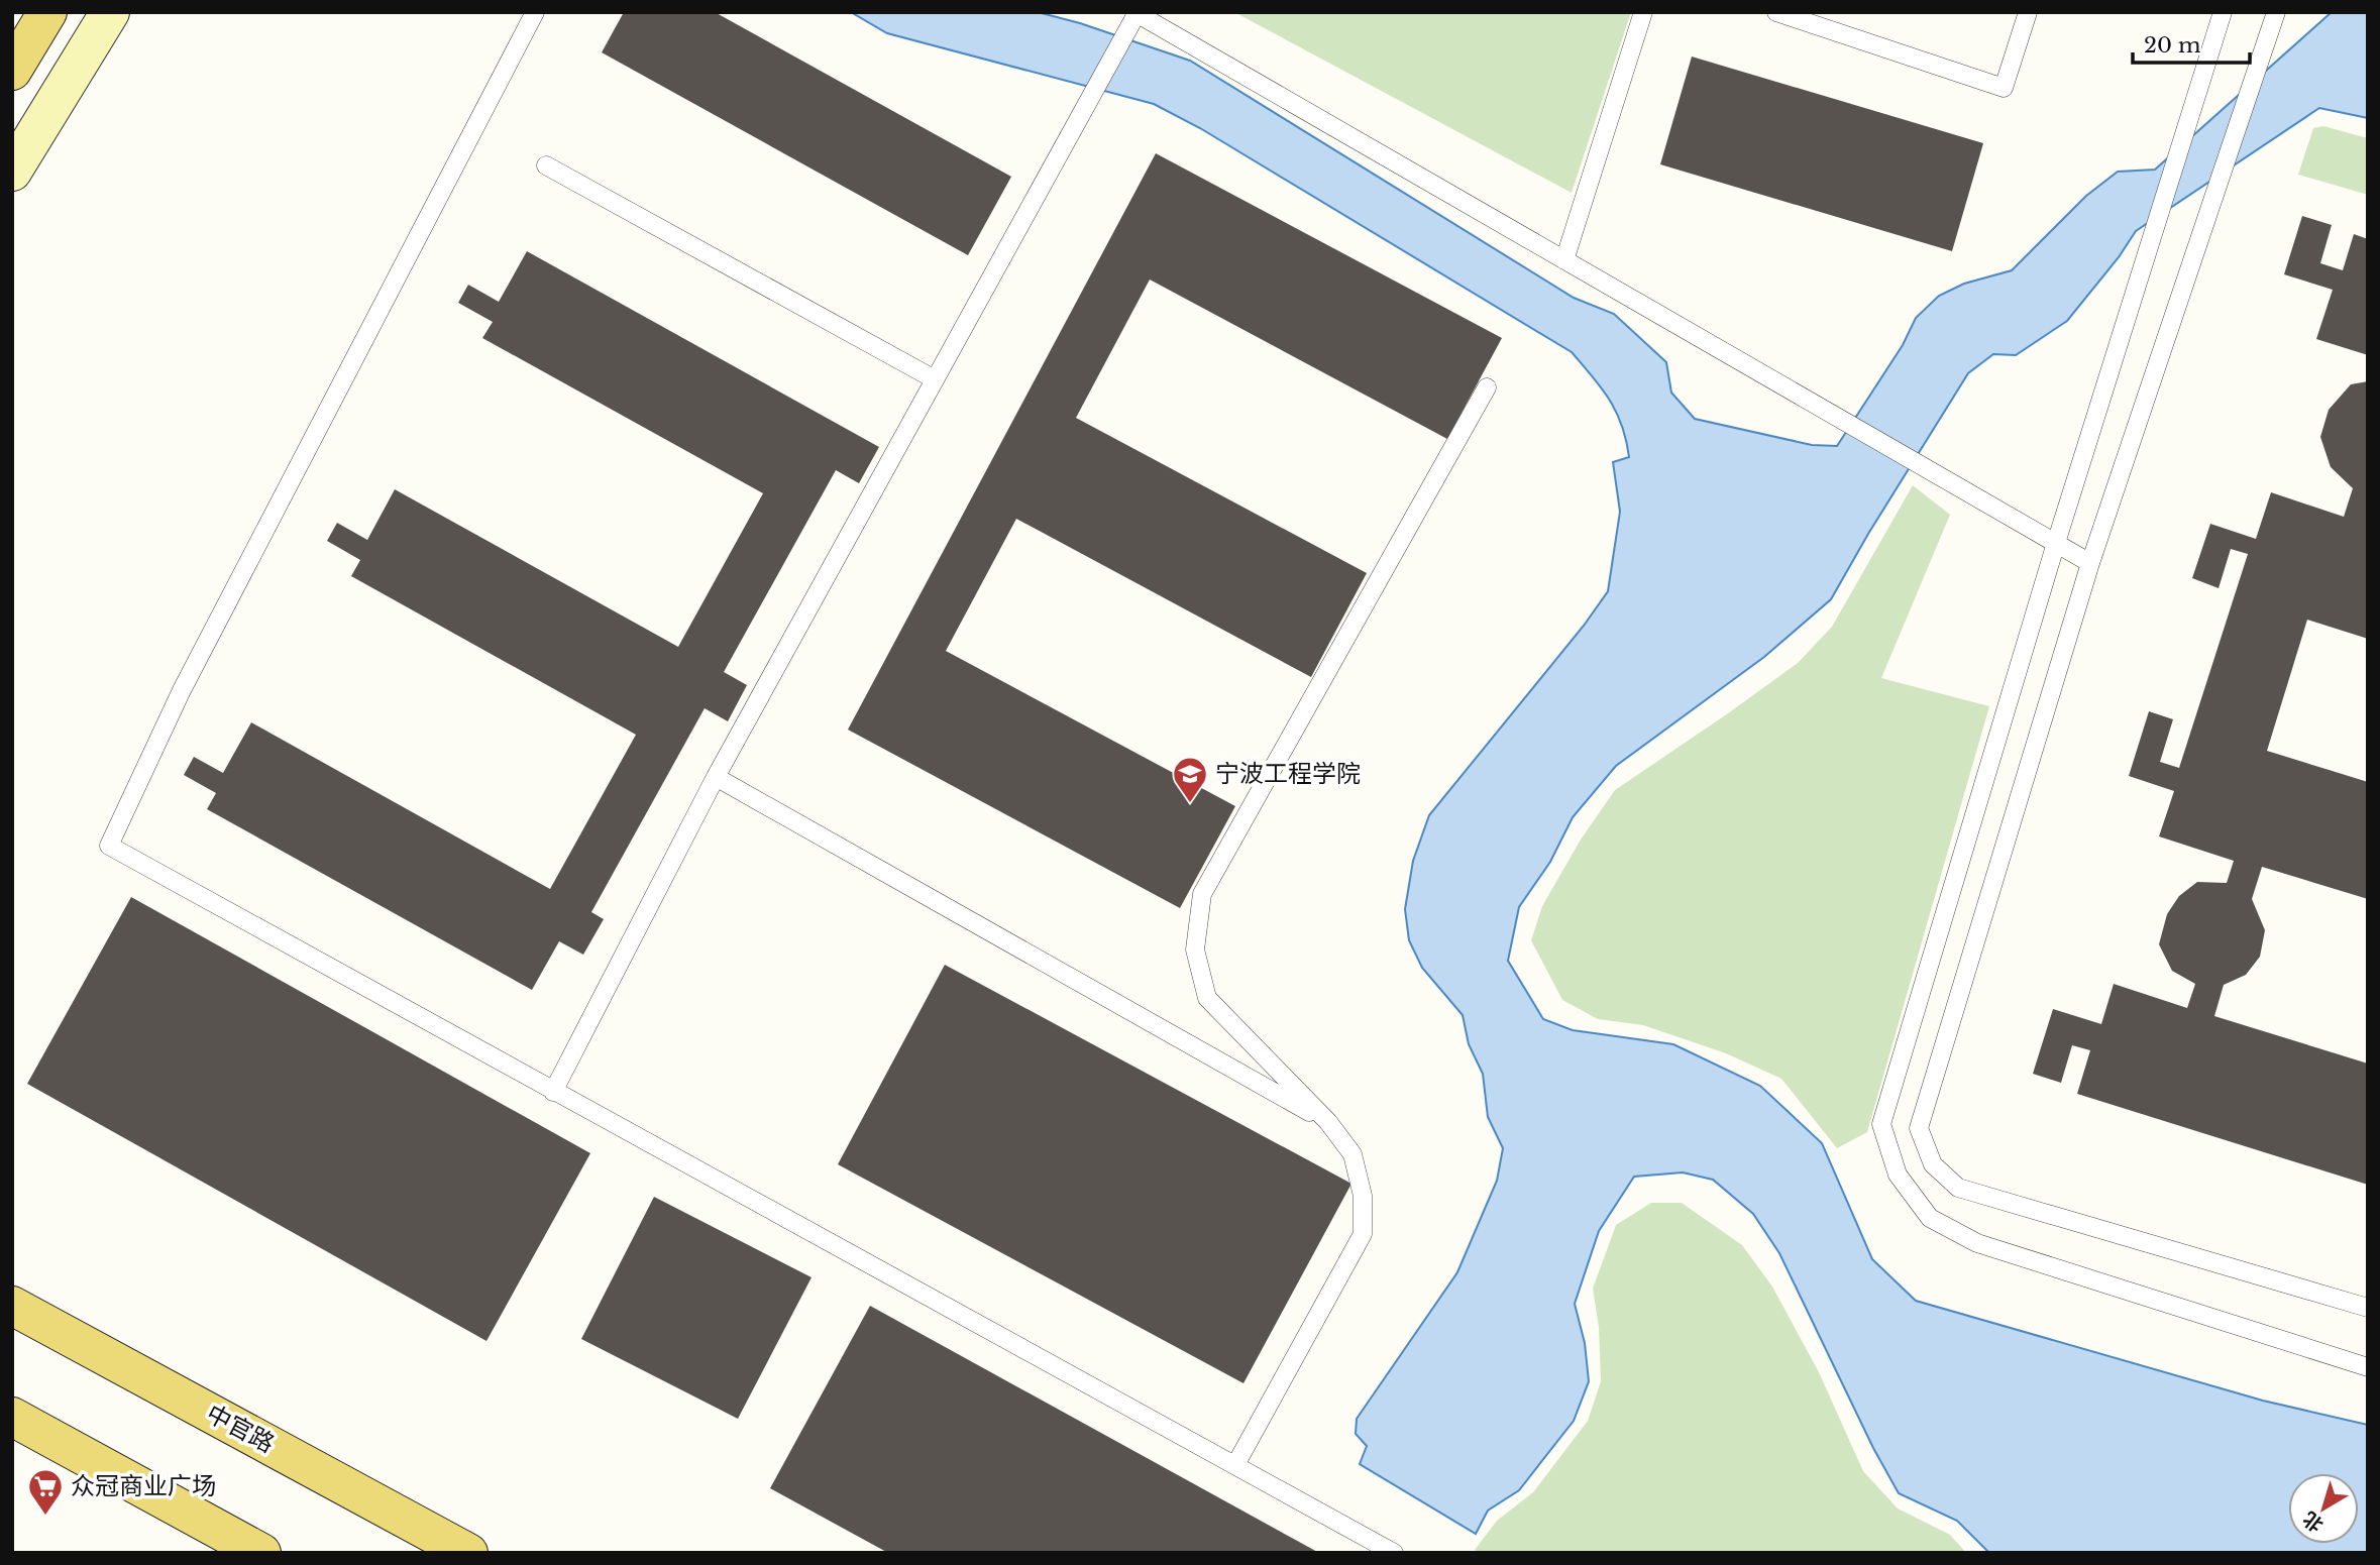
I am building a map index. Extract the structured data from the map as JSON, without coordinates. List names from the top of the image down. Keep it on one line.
{"streets":{"main road":["中官路"]},"places":{"school or university":["宁波工程学院"],"supermarket":["众冠商业广场"]},"scale_bar":"20 m","north":"bottom left"}
